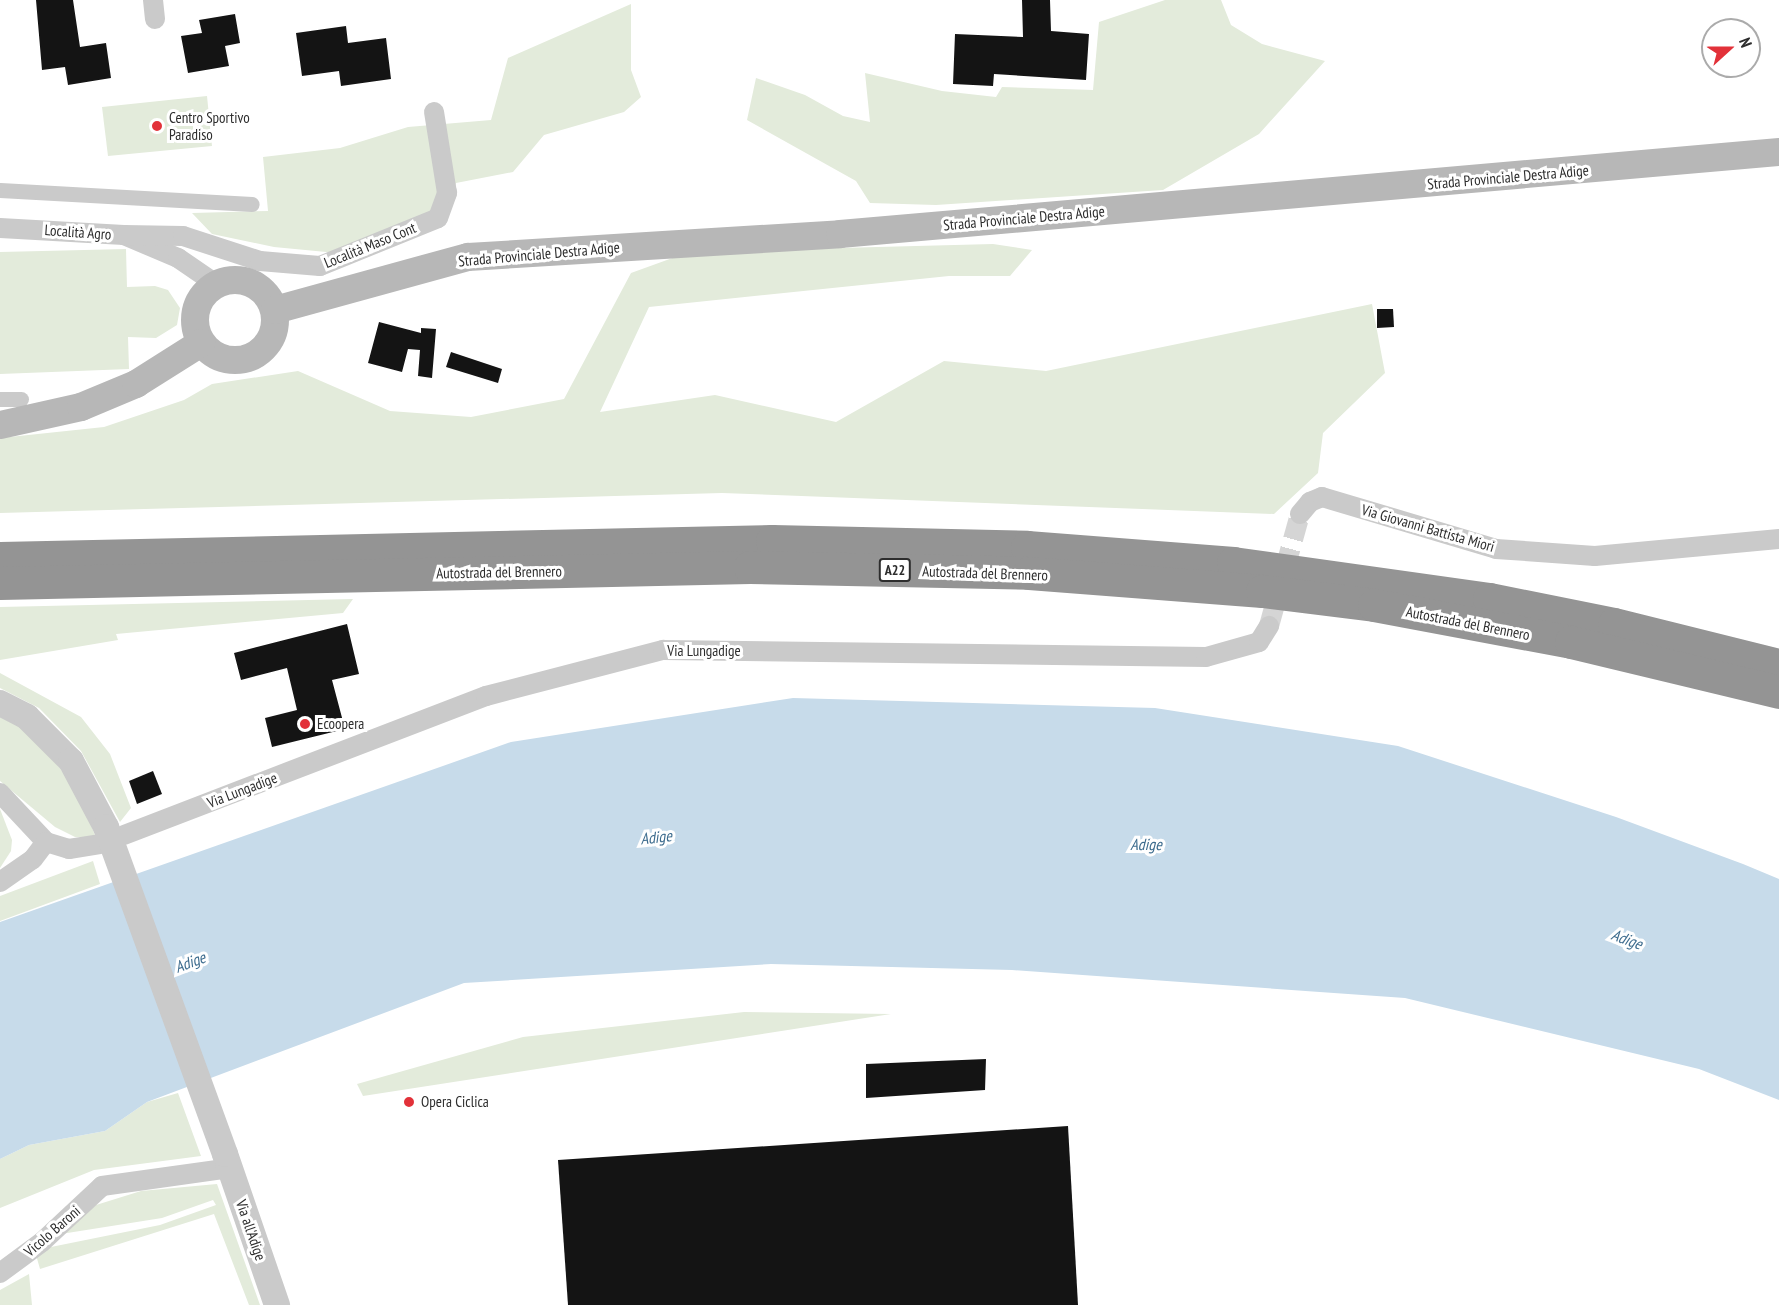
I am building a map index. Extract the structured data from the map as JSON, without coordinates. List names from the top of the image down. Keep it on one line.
{"streets":{"highway":["A22","Autostrada del Brennero"],"main road":["Strada Provinciale Destra Adige"],"street":["Località Agro","Località Maso Cont","Via Giovanni Battista Miori","Via Lungadige","Via all'Adige","Vicolo Baroni"]},"crossings":[["Strada Provinciale Destra Adige","Località Agro"],["Località Agro","Località Maso Cont"],["Via Lungadige","Via all'Adige"],["Via all'Adige","Vicolo Baroni"]],"water":["Adige"],"places":["Centro Sportivo Paradiso","Ecoopera","Opera Ciclica"],"north":"right"}
